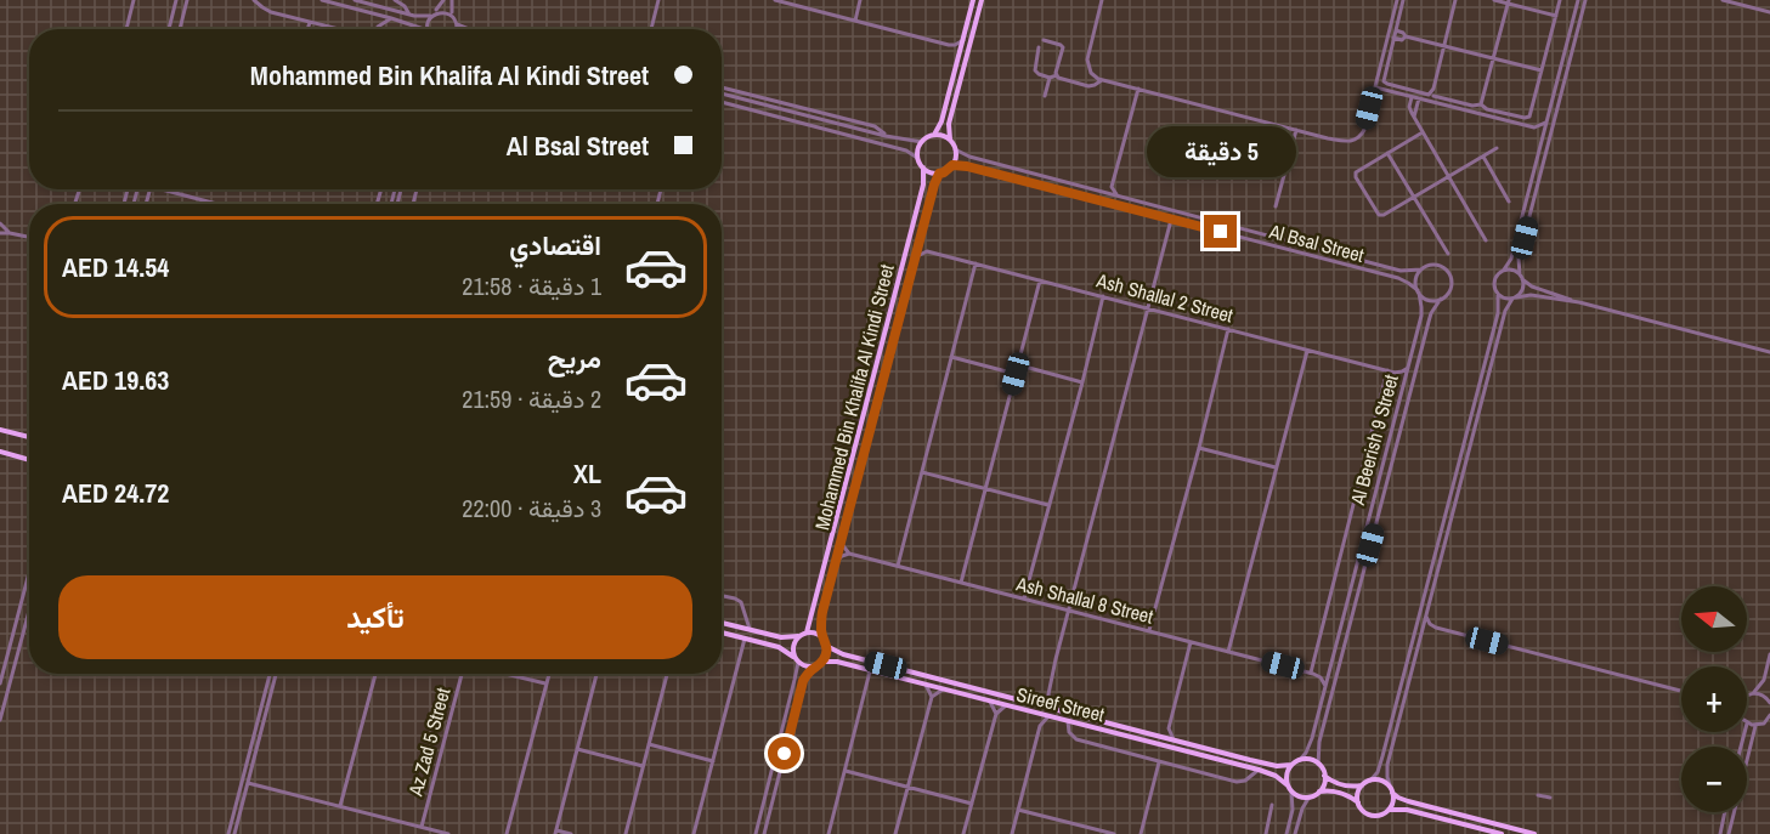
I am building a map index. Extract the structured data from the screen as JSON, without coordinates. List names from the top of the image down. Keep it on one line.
{"streets":{"main road":["Mohammed Bin Khalifa Al Kindi Street","Sireef Street"],"street":["Al Bsal Street","Ash Shallal 2 Street","Al Beerish 9 Street","Ash Shallal 8 Street","Az Zad 5 Street"]},"crossings":[["Al Bsal Street","Mohammed Bin Khalifa Al Kindi Street"],["Al Bsal Street","Al Beerish 9 Street"],["Mohammed Bin Khalifa Al Kindi Street","Sireef Street"],["Al Beerish 9 Street","Sireef Street"]],"north":"left","page":{"banner":["Mohammed Bin Khalifa Al Kindi Street","Al Bsal Street"],"bubble":"5 دقيقة","list":[{"name":"اقتصادي","note":"1 دقيقة · 21:58","value":"AED 14.54"},{"name":"مريح","note":"2 دقيقة · 21:59","value":"AED 19.63"},{"name":"XL","note":"3 دقيقة · 22:00","value":"AED 24.72"}],"buttons":"تأكيد","map_buttons":["+","−"]}}
